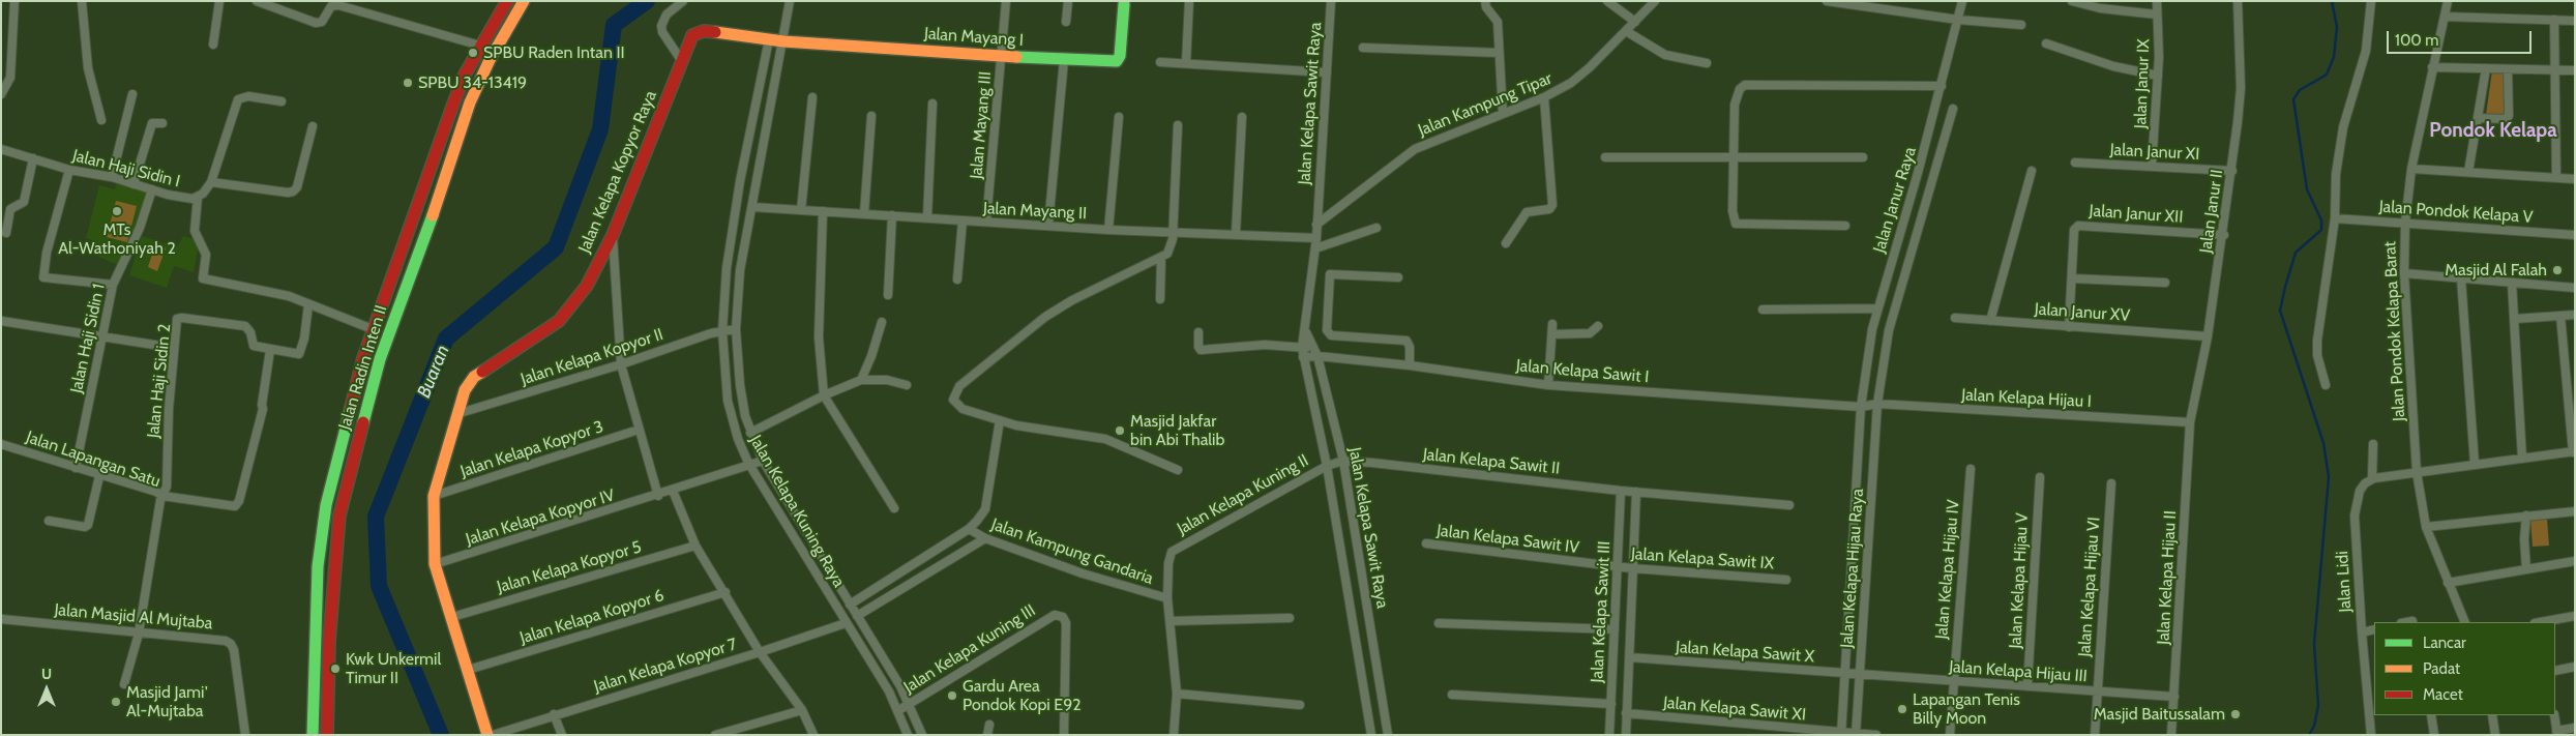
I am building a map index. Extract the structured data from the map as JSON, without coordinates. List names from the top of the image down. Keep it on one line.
{"streets":{"main road":["Jalan Mayang I","Jalan Kelapa Kopyor Raya","Jalan Radin Inten II"],"street":["Jalan Janur IX","Jalan Kelapa Sawit Raya","Jalan Kampung Tipar","Jalan Mayang III","Jalan Janur XI","Jalan Haji Sidin I","Jalan Janur Raya","Jalan Mayang II","Jalan Janur II","Jalan Pondok Kelapa V","Jalan Janur XII","Jalan Janur XV","Jalan Pondok Kelapa Barat","Jalan Haji Sidin 1","Jalan Kelapa Kopyor II","Jalan Kelapa Sawit I","Jalan Haji Sidin 2","Jalan Kelapa Hijau I","Jalan Kelapa Kopyor 3","Jalan Lapangan Satu","Jalan Kelapa Sawit II","Jalan Kelapa Kuning II","Jalan Kelapa Kuning Raya","Jalan Kelapa Kopyor IV","Jalan Kelapa Sawit IV","Jalan Kampung Gandaria","Jalan Kelapa Sawit IX","Jalan Kelapa Kopyor 5","Jalan Kelapa Hijau Raya","Jalan Kelapa Hijau IV","Jalan Kelapa Hijau II","Jalan Kelapa Hijau V","Jalan Lidi","Jalan Kelapa Hijau VI","Jalan Kelapa Sawit III","Jalan Masjid Al Mujtaba","Jalan Kelapa Kopyor 6","Jalan Kelapa Kuning III","Jalan Kelapa Sawit X","Jalan Kelapa Kopyor 7","Jalan Kelapa Hijau III","Jalan Kelapa Sawit XI"]},"crossings":[["Jalan Mayang I","Jalan Mayang III"],["Jalan Mayang I","Jalan Kelapa Kopyor Raya"],["Jalan Mayang I","Jalan Kelapa Kuning Raya"],["Jalan Janur IX","Jalan Janur XI"],["Jalan Kelapa Sawit Raya","Jalan Kampung Tipar"],["Jalan Kelapa Sawit Raya","Jalan Mayang II"],["Jalan Kelapa Sawit Raya","Jalan Kelapa Sawit I"],["Jalan Kelapa Sawit Raya","Jalan Kelapa Sawit II"],["Jalan Kelapa Sawit Raya","Jalan Kelapa Kuning II"],["Jalan Mayang III","Jalan Mayang II"],["Jalan Janur XI","Jalan Janur II"],["Jalan Haji Sidin I","Jalan Haji Sidin 1"],["Jalan Kelapa Kopyor Raya","Jalan Kelapa Kopyor II"],["Jalan Kelapa Kopyor Raya","Jalan Kelapa Kopyor 3"],["Jalan Kelapa Kopyor Raya","Jalan Kelapa Kuning Raya"],["Jalan Kelapa Kopyor Raya","Jalan Kelapa Kopyor IV"],["Jalan Kelapa Kopyor Raya","Jalan Kelapa Kopyor 5"],["Jalan Kelapa Kopyor Raya","Jalan Kelapa Kopyor 6"],["Jalan Janur Raya","Jalan Kelapa Sawit I"],["Jalan Janur Raya","Jalan Kelapa Hijau I"],["Jalan Janur Raya","Jalan Kelapa Hijau Raya"],["Jalan Mayang II","Jalan Kelapa Kuning Raya"],["Jalan Janur II","Jalan Janur XII"],["Jalan Janur II","Jalan Janur XV"],["Jalan Janur II","Jalan Kelapa Hijau I"],["Jalan Janur II","Jalan Kelapa Hijau II"],["Jalan Pondok Kelapa V","Jalan Pondok Kelapa Barat"],["Jalan Haji Sidin 1","Jalan Lapangan Satu"],["Jalan Kelapa Kopyor II","Jalan Kelapa Kuning Raya"],["Jalan Kelapa Sawit I","Jalan Kelapa Hijau I"],["Jalan Kelapa Sawit I","Jalan Kelapa Hijau Raya"],["Jalan Haji Sidin 2","Jalan Lapangan Satu"],["Jalan Kelapa Hijau I","Jalan Kelapa Hijau Raya"],["Jalan Kelapa Hijau I","Jalan Kelapa Hijau II"],["Jalan Lapangan Satu","Jalan Masjid Al Mujtaba"],["Jalan Kelapa Sawit II","Jalan Kelapa Kuning II"],["Jalan Kelapa Sawit II","Jalan Kelapa Sawit III"],["Jalan Kelapa Kuning II","Jalan Kampung Gandaria"],["Jalan Kelapa Kuning Raya","Jalan Kelapa Kopyor IV"],["Jalan Kelapa Kuning Raya","Jalan Kelapa Kuning III"],["Jalan Kelapa Kuning Raya","Jalan Kelapa Kopyor 7"],["Jalan Kelapa Sawit IV","Jalan Kelapa Sawit IX"],["Jalan Kelapa Sawit IV","Jalan Kelapa Sawit III"],["Jalan Kelapa Sawit IX","Jalan Kelapa Sawit III"],["Jalan Kelapa Hijau Raya","Jalan Kelapa Sawit X"],["Jalan Kelapa Hijau Raya","Jalan Kelapa Hijau III"],["Jalan Kelapa Hijau Raya","Jalan Kelapa Sawit XI"],["Jalan Kelapa Hijau IV","Jalan Kelapa Hijau III"],["Jalan Kelapa Hijau II","Jalan Kelapa Hijau III"],["Jalan Kelapa Hijau V","Jalan Kelapa Hijau III"],["Jalan Kelapa Hijau VI","Jalan Kelapa Hijau III"],["Jalan Kelapa Sawit III","Jalan Kelapa Sawit X"],["Jalan Kelapa Sawit III","Jalan Kelapa Sawit XI"],["Jalan Kelapa Sawit X","Jalan Kelapa Hijau III"]],"districts":["Pondok Kelapa"],"water":["Buaran"],"places":["SPBU Raden Intan II","SPBU 34-13419","MTs Al-Wathoniyah 2","Masjid Al Falah","Masjid Jakfar bin Abi Thalib","Kwk Unkermil Timur II","Gardu Area Pondok Kopi E92","Masjid Jami' Al-Mujtaba","Lapangan Tenis Billy Moon","Masjid Baitussalam"],"legend":["Lancar","Padat","Macet"],"scale_bar":"100 m","north":"top"}
